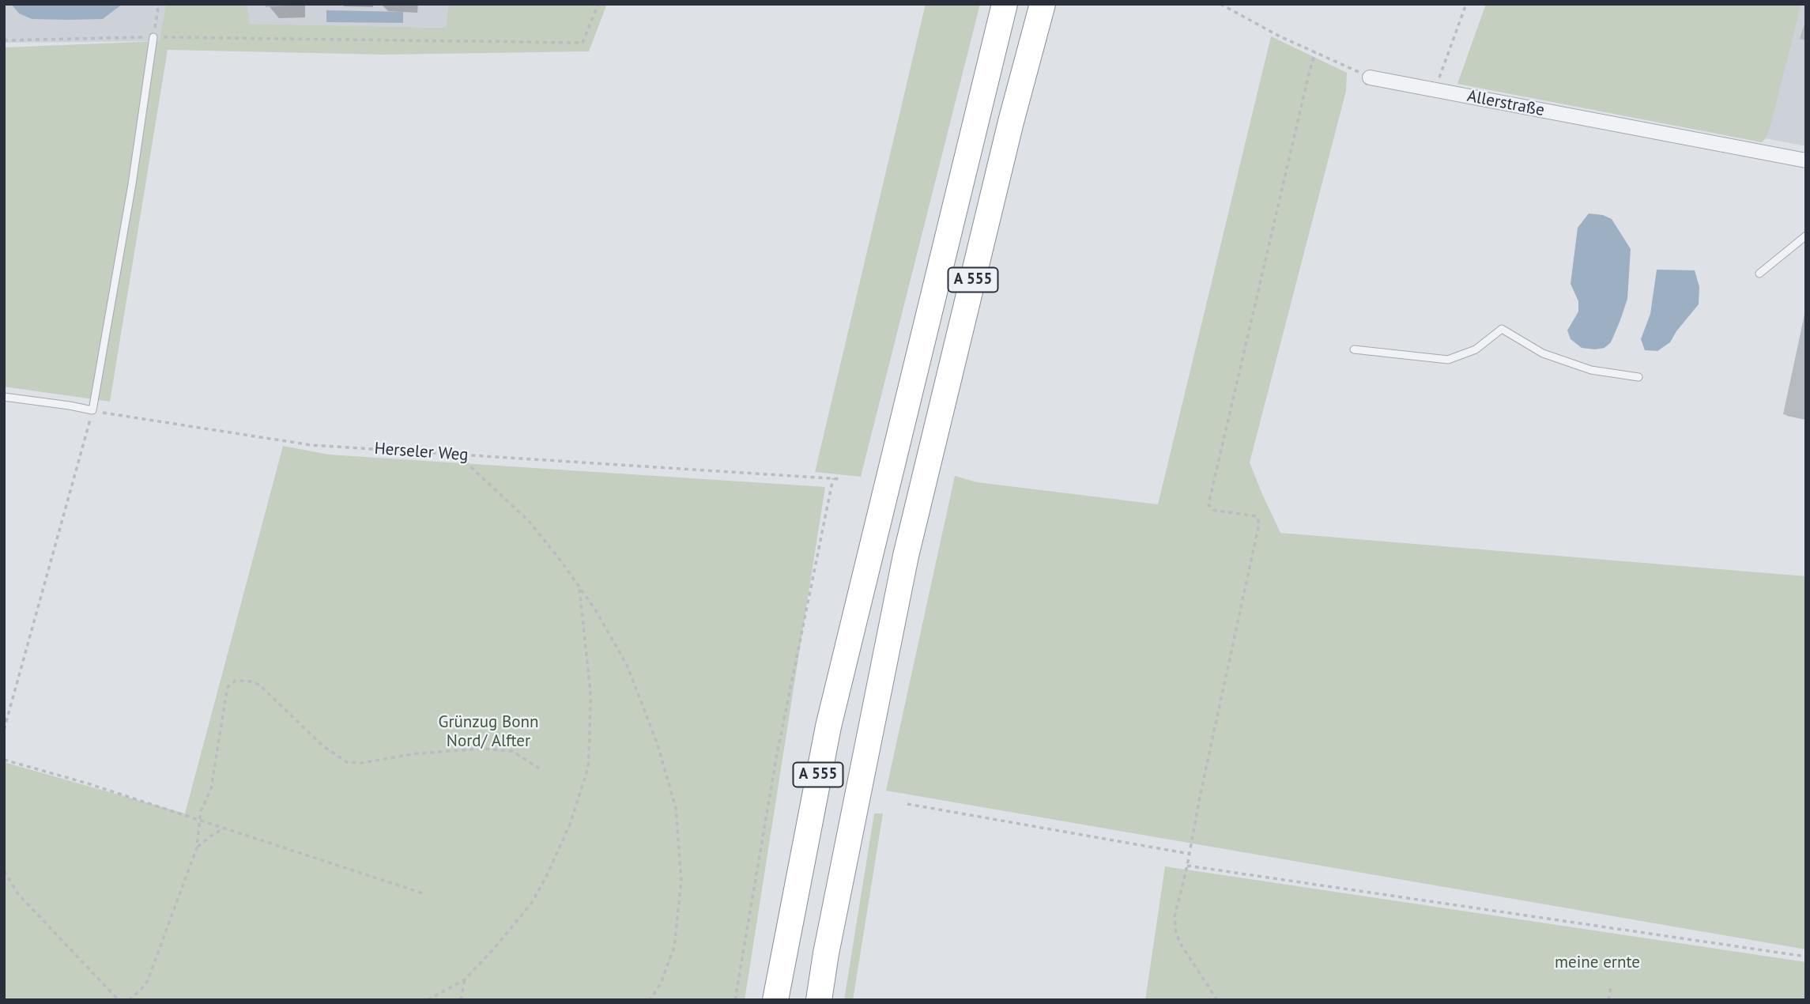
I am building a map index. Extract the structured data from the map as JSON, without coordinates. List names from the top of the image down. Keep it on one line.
{"streets":{"highway":["A 555"],"street":["Allerstraße"],"path":["Herseler Weg"]},"parks":["Grünzug Bonn Nord/ Alfter","meine ernte"]}
